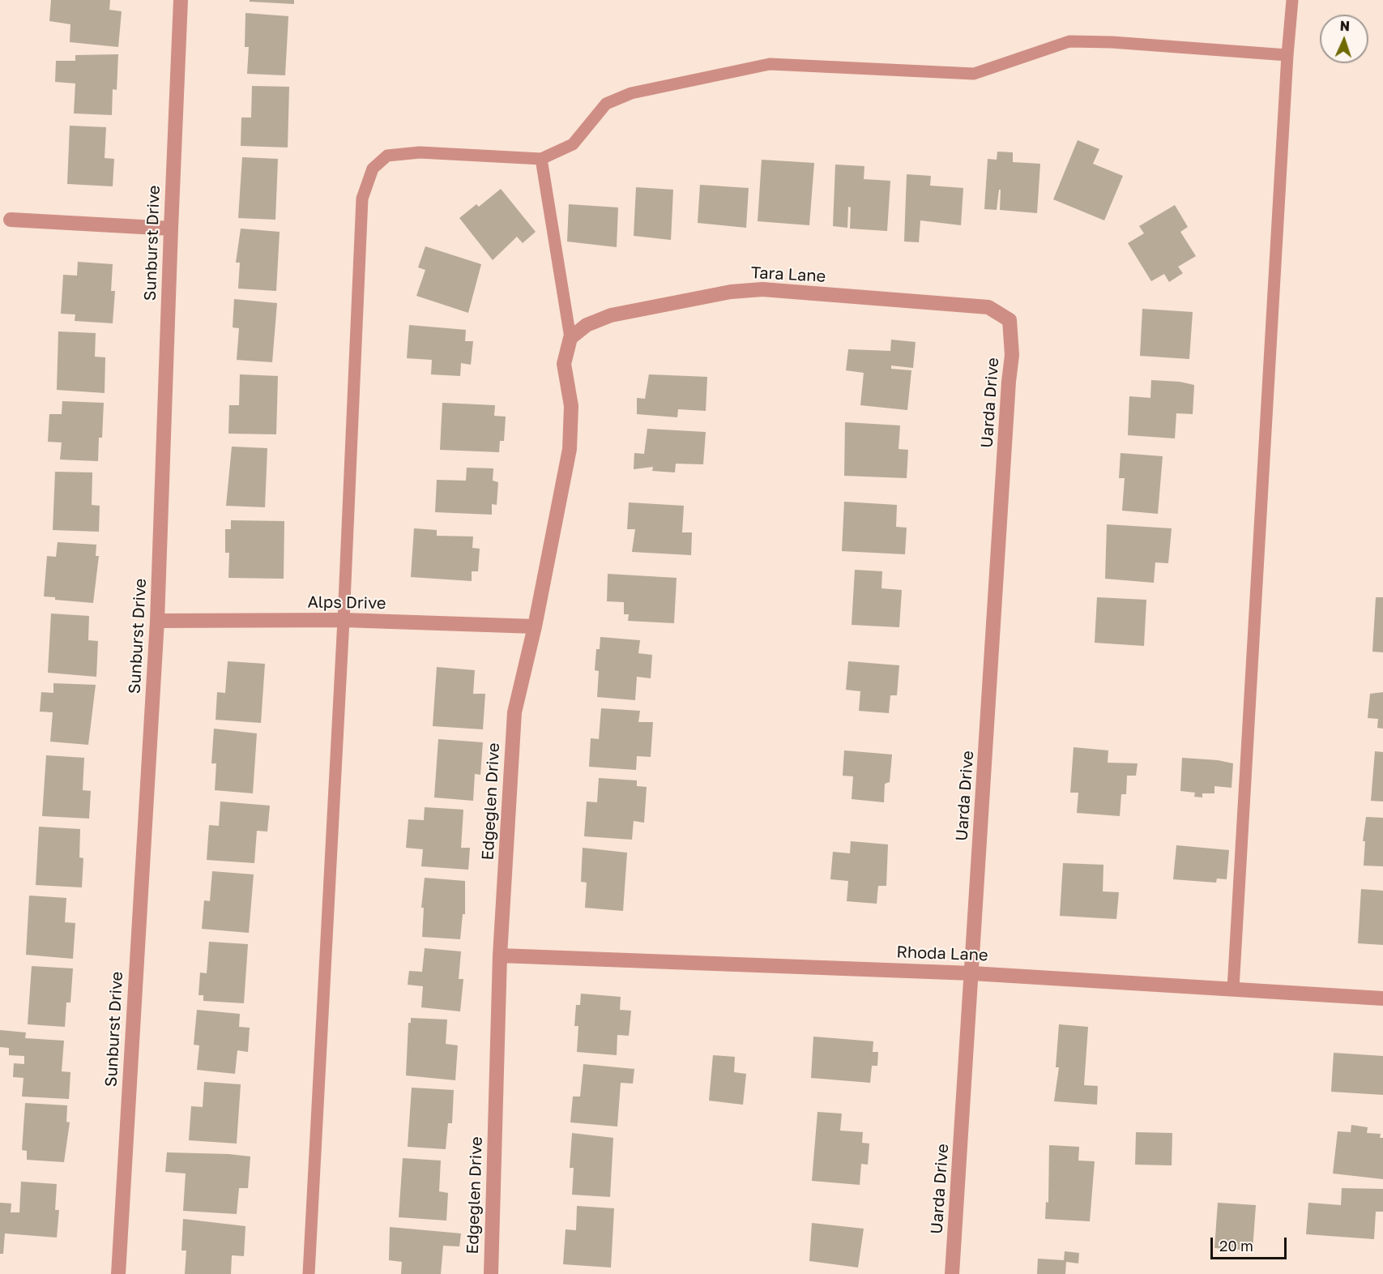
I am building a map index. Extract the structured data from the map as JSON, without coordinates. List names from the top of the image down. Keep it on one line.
{"streets":{"street":["Sunburst Drive","Tara Lane","Uarda Drive","Alps Drive","Edgeglen Drive","Rhoda Lane"]},"crossings":[["Sunburst Drive","Alps Drive"],["Tara Lane","Uarda Drive"],["Tara Lane","Edgeglen Drive"],["Uarda Drive","Rhoda Lane"],["Alps Drive","Edgeglen Drive"],["Edgeglen Drive","Rhoda Lane"]],"scale_bar":"20 m","north":"top"}
